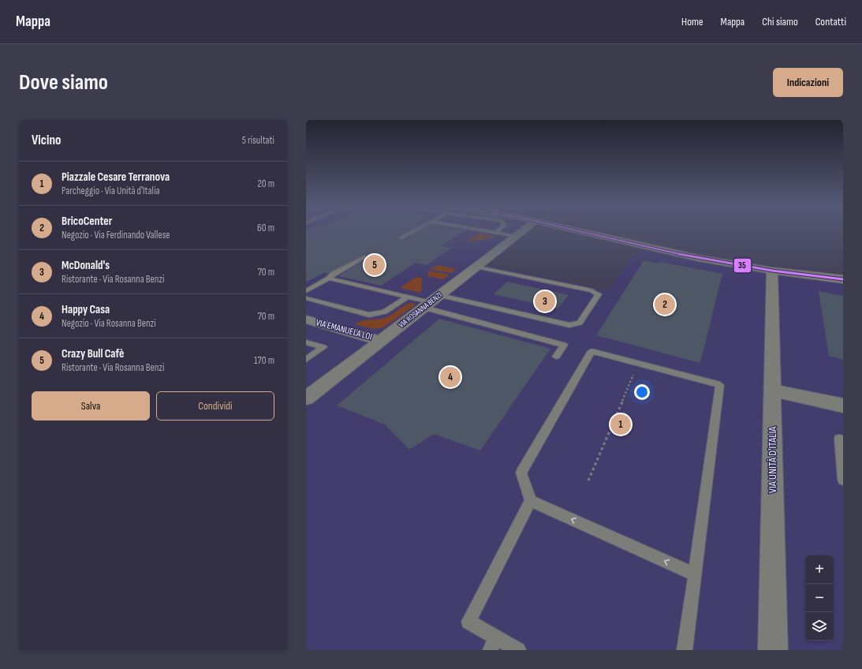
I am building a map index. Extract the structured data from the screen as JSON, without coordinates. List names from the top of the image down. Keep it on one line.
{"streets":{"street":["VIA ROSANNA BENZI","VIA EMANUELA LOI","VIA UNITÀ D'ITALIA"]},"crossings":[["VIA ROSANNA BENZI","VIA EMANUELA LOI"]],"lines":["transit line 35"],"page":{"header":"Mappa","nav":["Home","Mappa","Chi siamo","Contatti"],"buttons":["Indicazioni",["Salva","Condividi"]],"title":"Dove siamo","heading":["Vicino","5 risultati"],"list":[{"mark":"1","name":"Piazzale Cesare Terranova","note":"Parcheggio · Via Unità d'Italia","value":"20 m"},{"mark":"2","name":"BricoCenter","note":"Negozio · Via Ferdinando Vallese","value":"60 m"},{"mark":"3","name":"McDonald's","note":"Ristorante · Via Rosanna Benzi","value":"70 m"},{"mark":"4","name":"Happy Casa","note":"Negozio · Via Rosanna Benzi","value":"70 m"},{"mark":"5","name":"Crazy Bull Cafè","note":"Ristorante · Via Rosanna Benzi","value":"170 m"}],"pins":["5","3","2","4","1"],"map_buttons":["+","−"]}}
